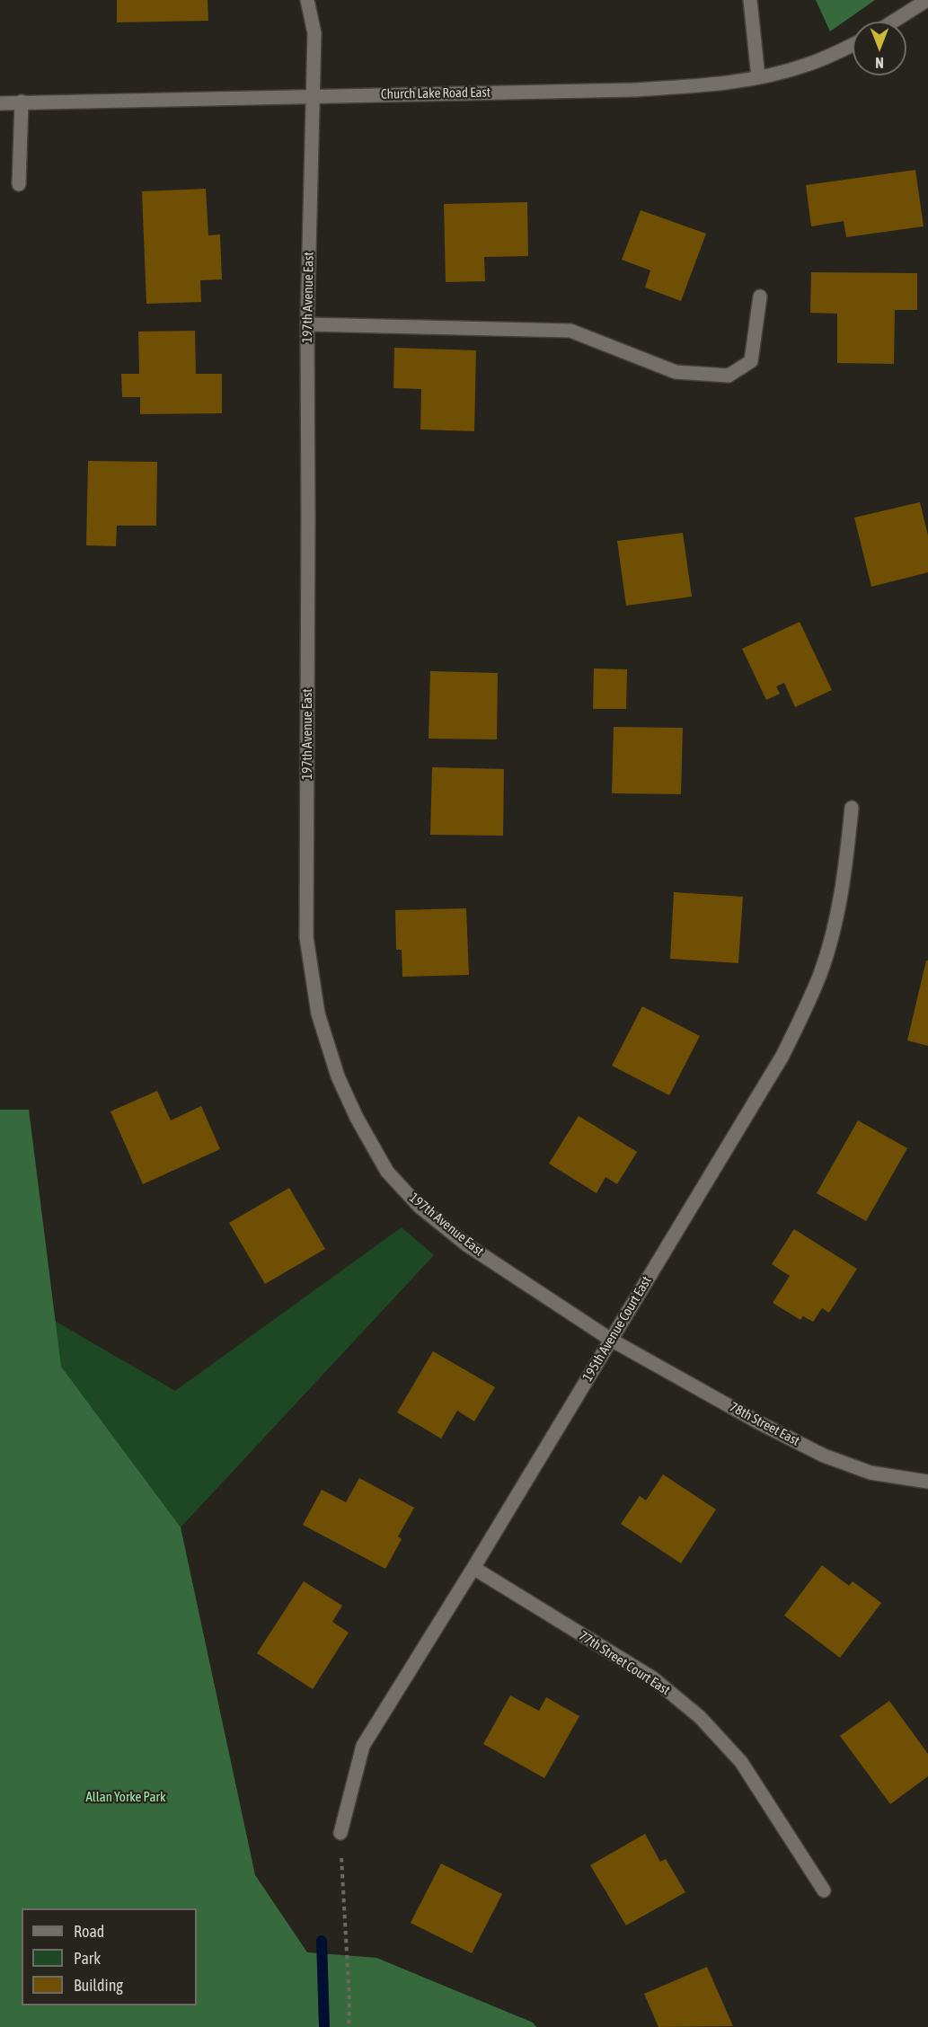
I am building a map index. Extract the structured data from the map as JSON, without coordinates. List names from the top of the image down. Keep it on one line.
{"streets":{"street":["Church Lake Road East","197th Avenue East","195th Avenue Court East","78th Street East","77th Street Court East"]},"crossings":[["Church Lake Road East","197th Avenue East"],["197th Avenue East","195th Avenue Court East"],["197th Avenue East","78th Street East"],["195th Avenue Court East","78th Street East"],["195th Avenue Court East","77th Street Court East"]],"parks":["Allan Yorke Park"],"legend":["Road","Park","Building"],"north":"bottom"}
